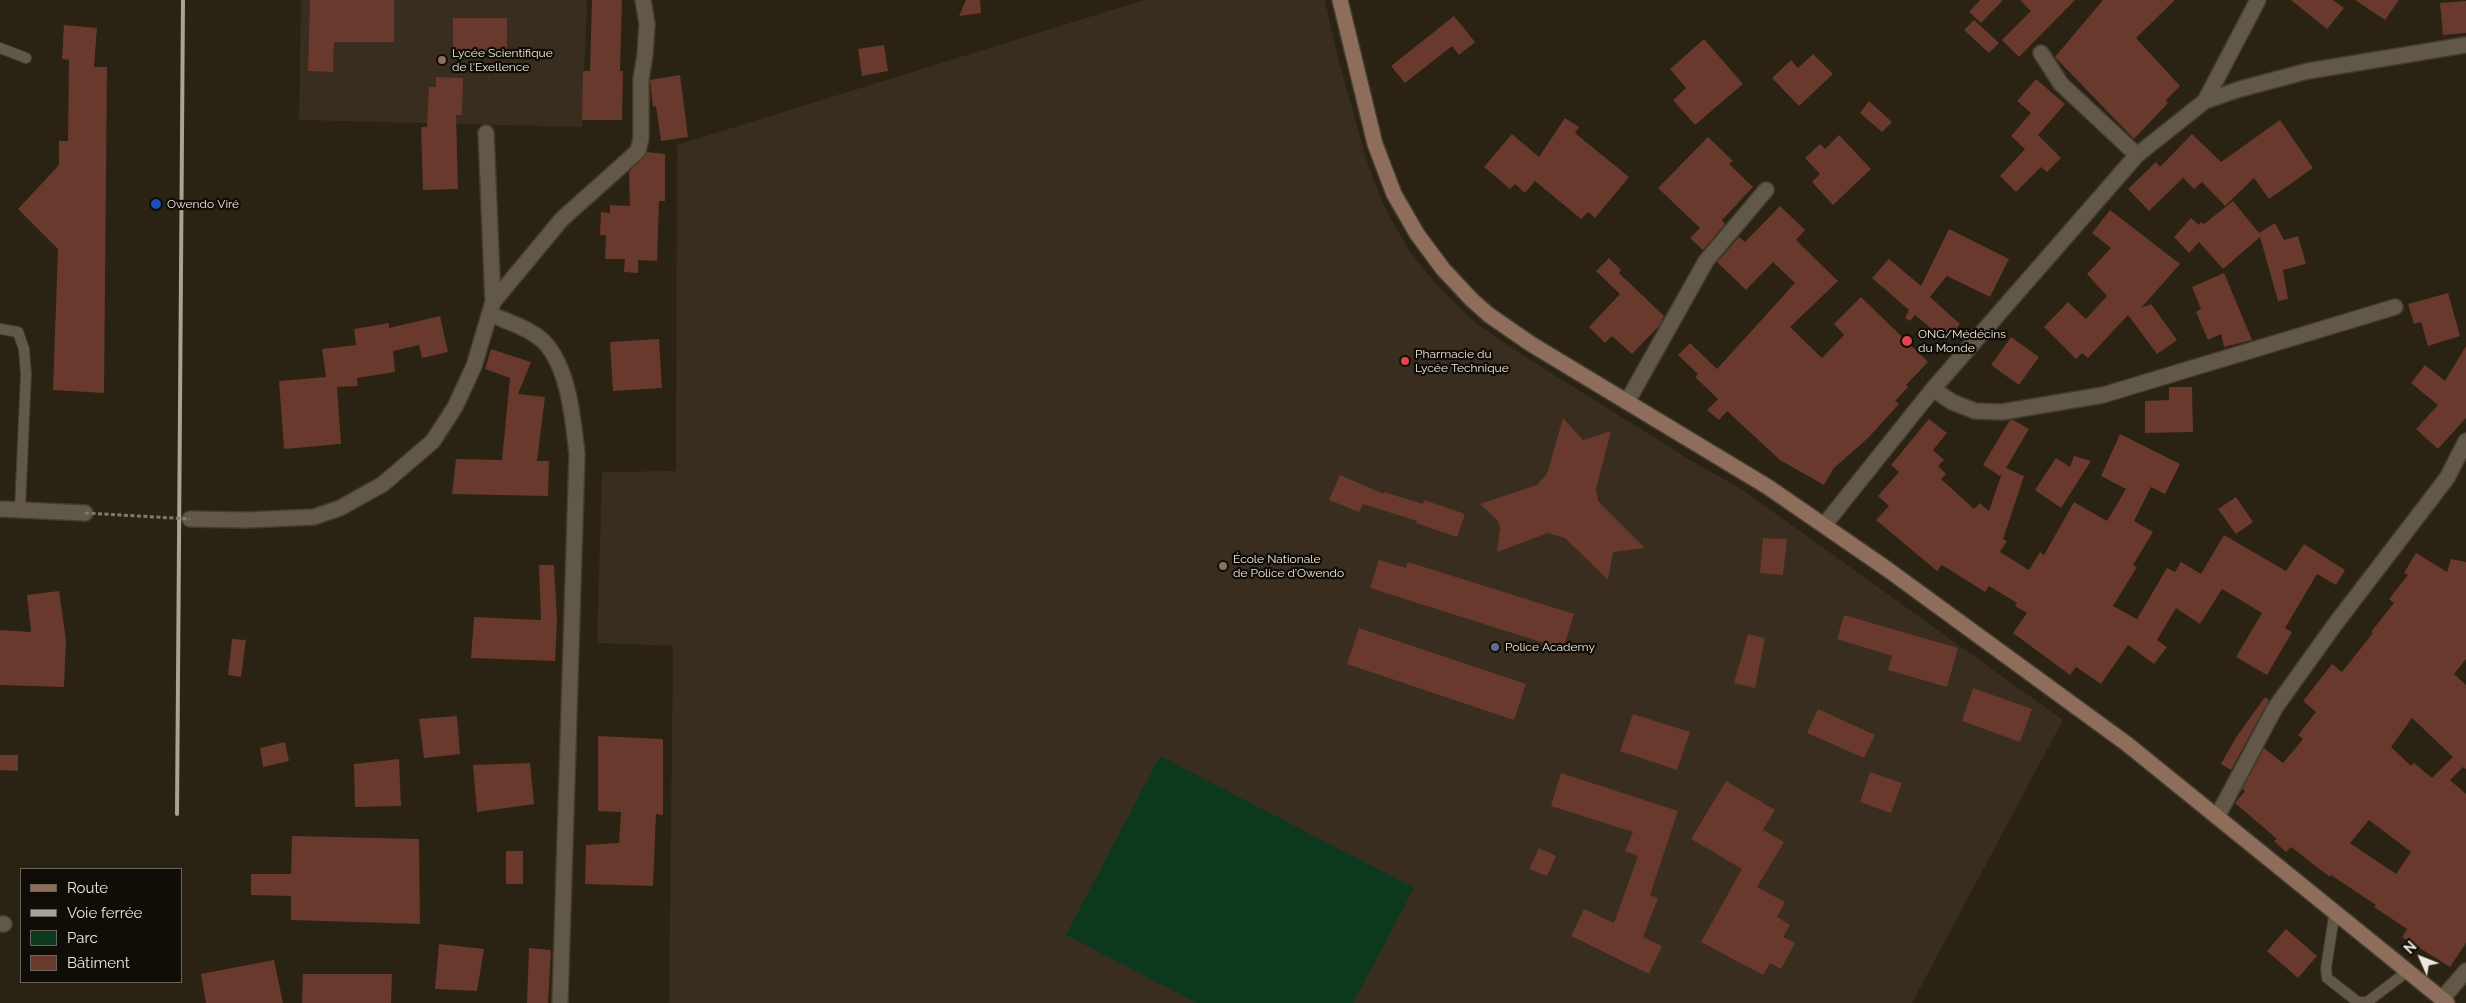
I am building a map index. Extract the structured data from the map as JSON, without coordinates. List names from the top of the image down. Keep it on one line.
{"places":["Lycée Scientifique de l'Exellence","Owendo Viré","ONG/Médécins du Monde","Pharmacie du Lycée Technique","École Nationale de Police d’Owendo","Police Academy"],"legend":["Route","Voie ferrée","Parc","Bâtiment"],"north":"top left"}
